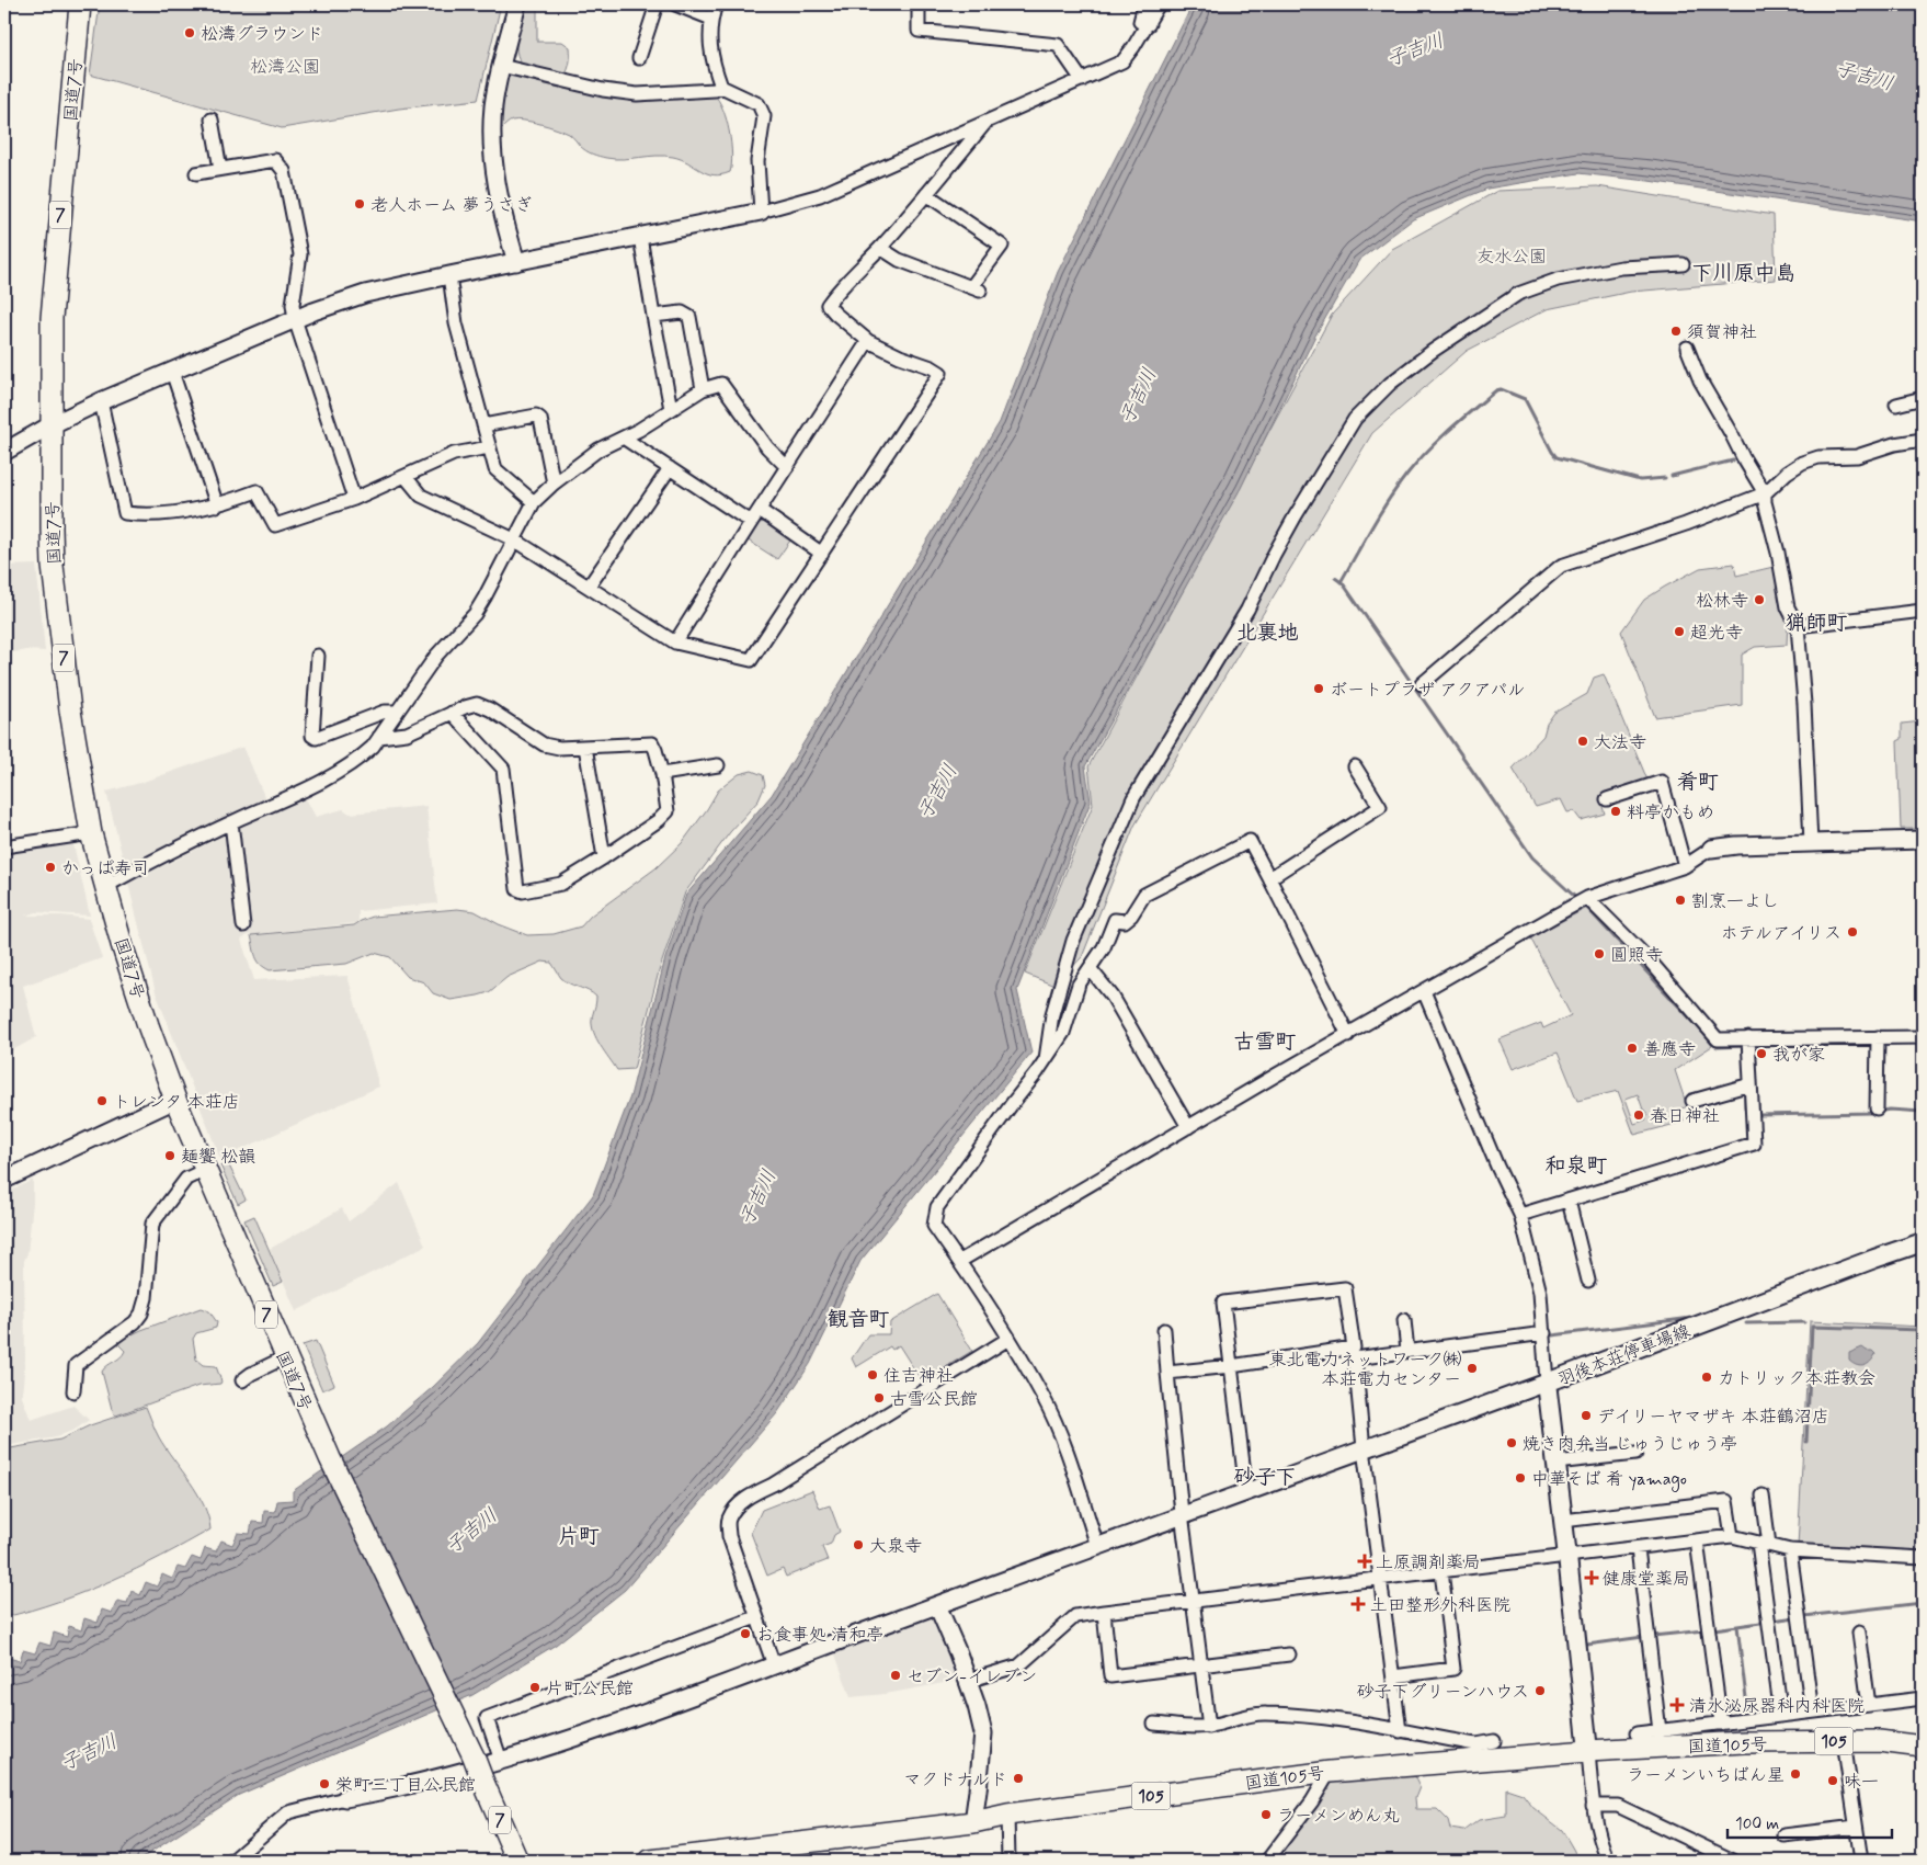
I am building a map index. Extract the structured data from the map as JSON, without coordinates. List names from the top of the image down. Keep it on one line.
{"streets":{"highway":["国道7号","7","105","国道105号"],"main road":["羽後本荘停車場線"]},"crossings":[["羽後本荘停車場線","国道105号"]],"districts":["下川原中島","猟師町","北裏地","肴町","古雪町","和泉町","観音町","砂子下","片町"],"water":["子吉川"],"parks":["松濤公園","友水公園"],"places":{"other":["松濤グラウンド","老人ホーム 夢うさぎ","須賀神社","松林寺","超光寺","ボートプラザ アクアパル","大法寺","料亭かもめ","かっぱ寿司","割烹一よし","ホテルアイリス","圓照寺","善應寺","我が家","トレンタ 本荘店","春日神社","麺饗 松韻","東北電力ネットワーク㈱ 本荘電力センター","住吉神社","カトリック本荘教会","古雪公民館","デイリーヤマザキ 本荘鶴沼店","焼き肉弁当 じゅうじゅう亭","中華そば 肴 yamago","大泉寺","お食事処 清和亭","セブン-イレブン","片町公民館","砂子下グリーンハウス","ラーメンいちばん星","マクドナルド","味一","栄町三丁目公民館","ラーメンめん丸"],"health":["上原調剤薬局","健康堂薬局","土田整形外科医院","清水泌尿器科内科医院"]},"scale_bar":"100 m"}
